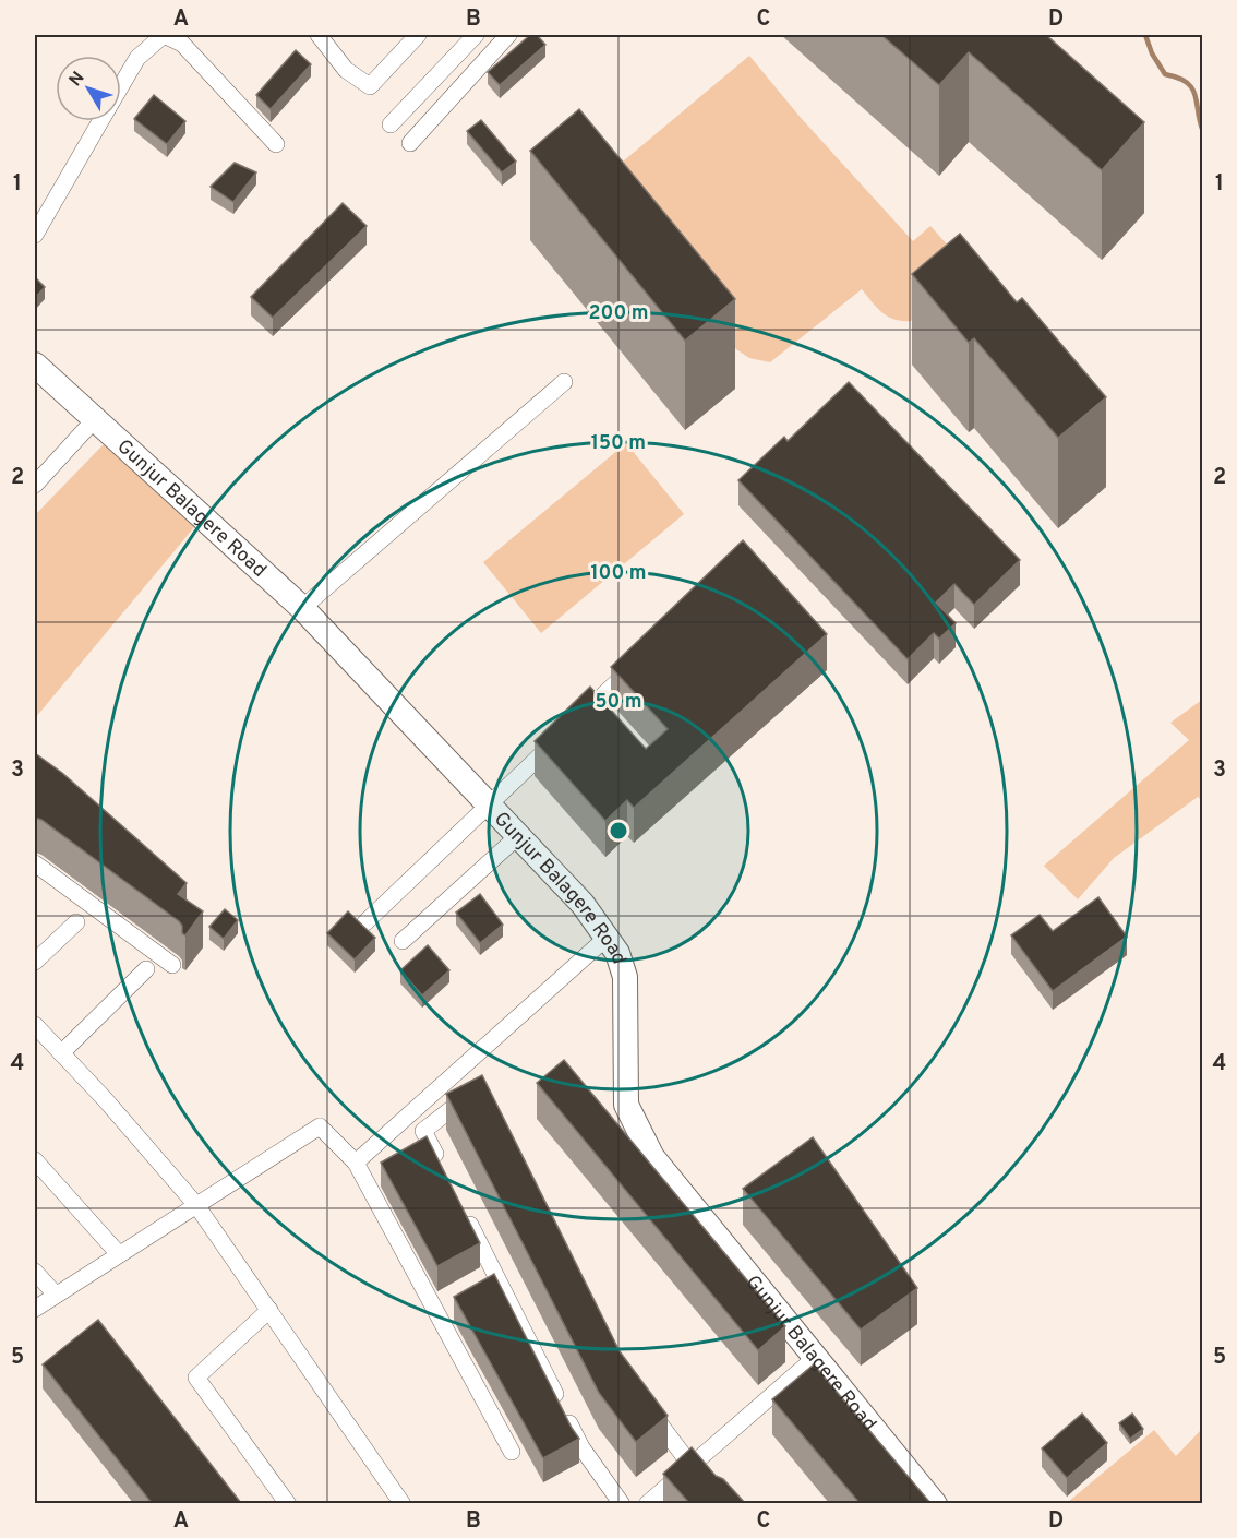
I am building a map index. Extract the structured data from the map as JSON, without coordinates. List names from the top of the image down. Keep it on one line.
{"streets":{"street":["Gunjur Balagere Road"]},"north":"top left","grid":{"columns":["A","B","C","D"],"rows":["1","2","3","4","5"]},"rings":["200 m","150 m","100 m","50 m"]}
